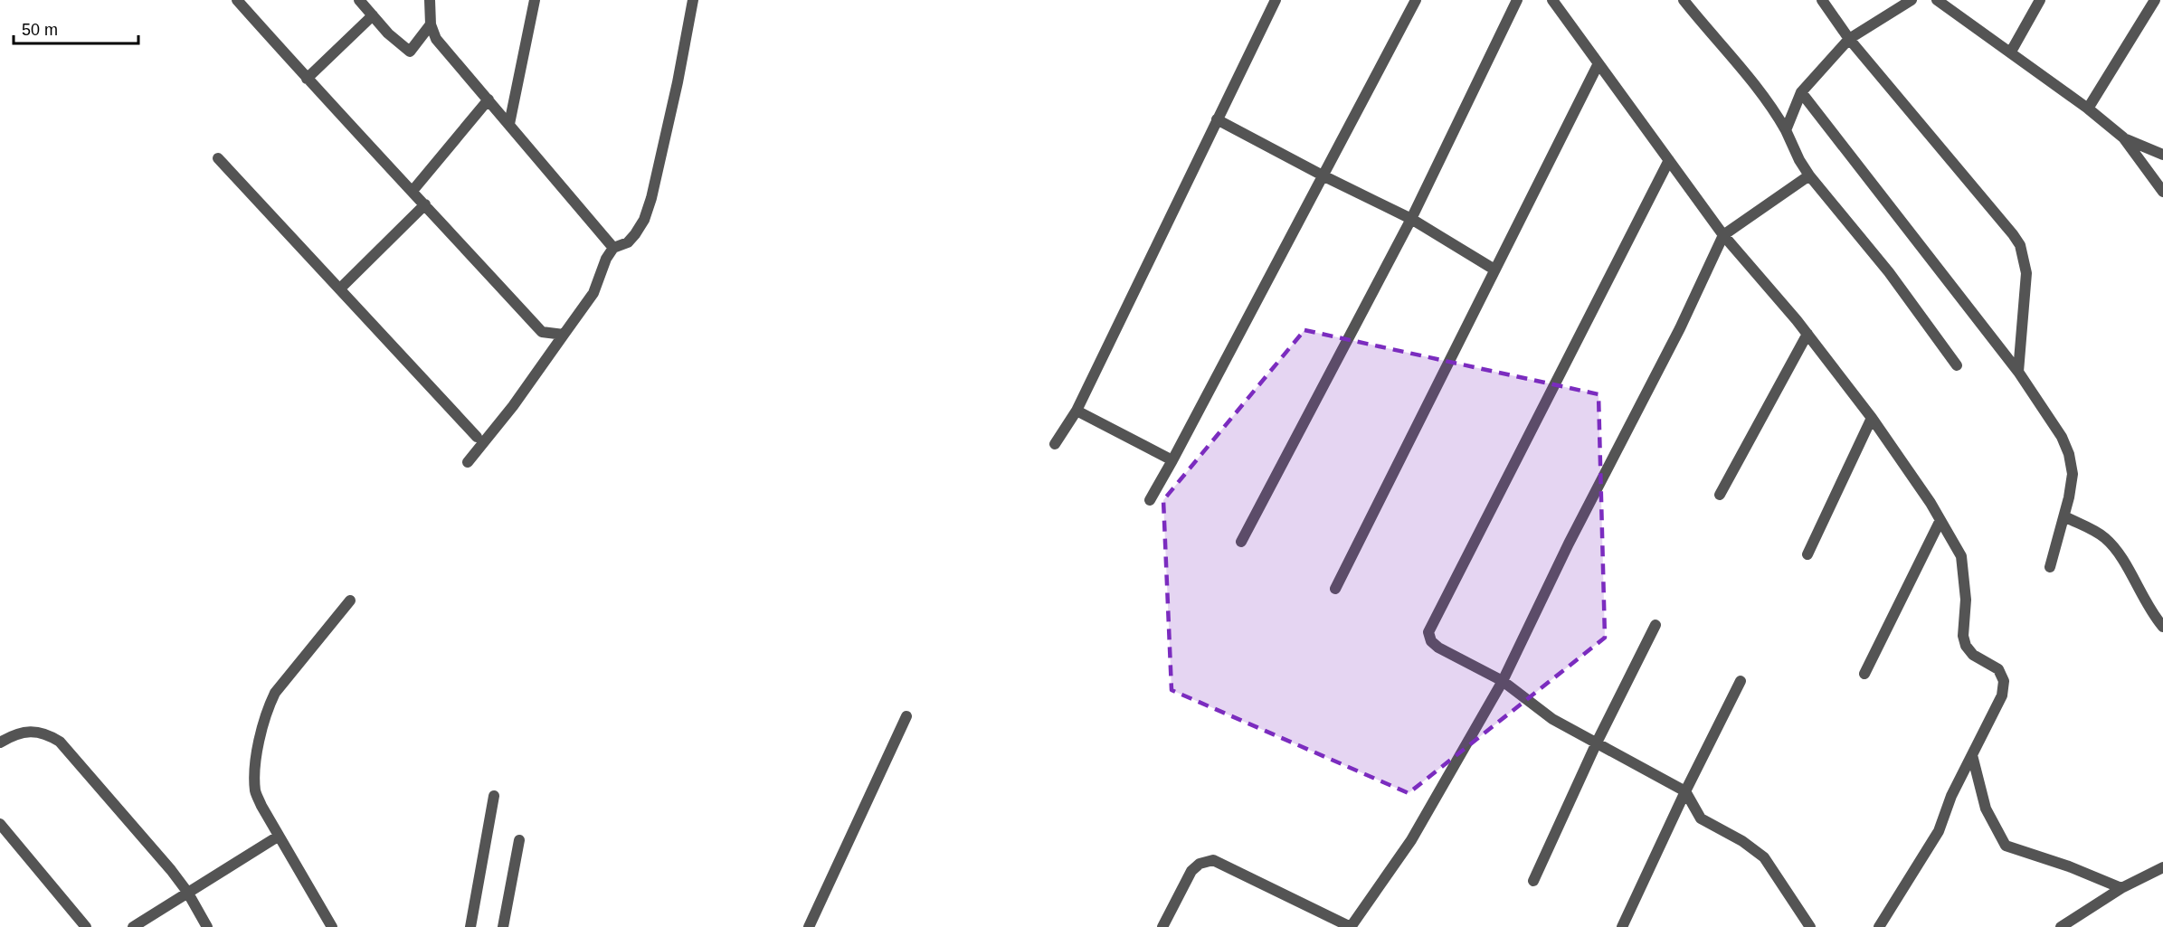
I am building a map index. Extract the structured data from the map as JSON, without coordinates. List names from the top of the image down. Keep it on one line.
{"scale_bar":"50 m"}
